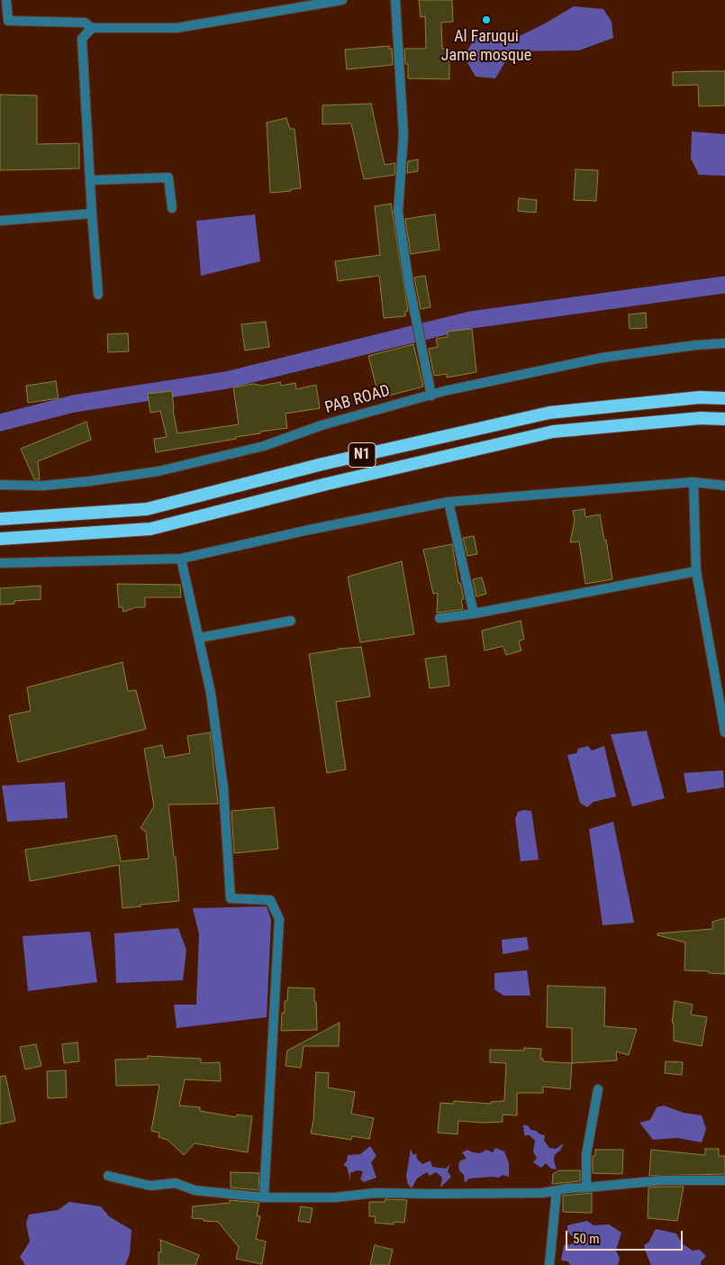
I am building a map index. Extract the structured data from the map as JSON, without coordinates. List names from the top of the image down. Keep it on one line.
{"streets":{"highway":["N1"],"street":["PAB ROAD"]},"places":["Al Faruqui Jame mosque"],"scale_bar":"50 m"}
